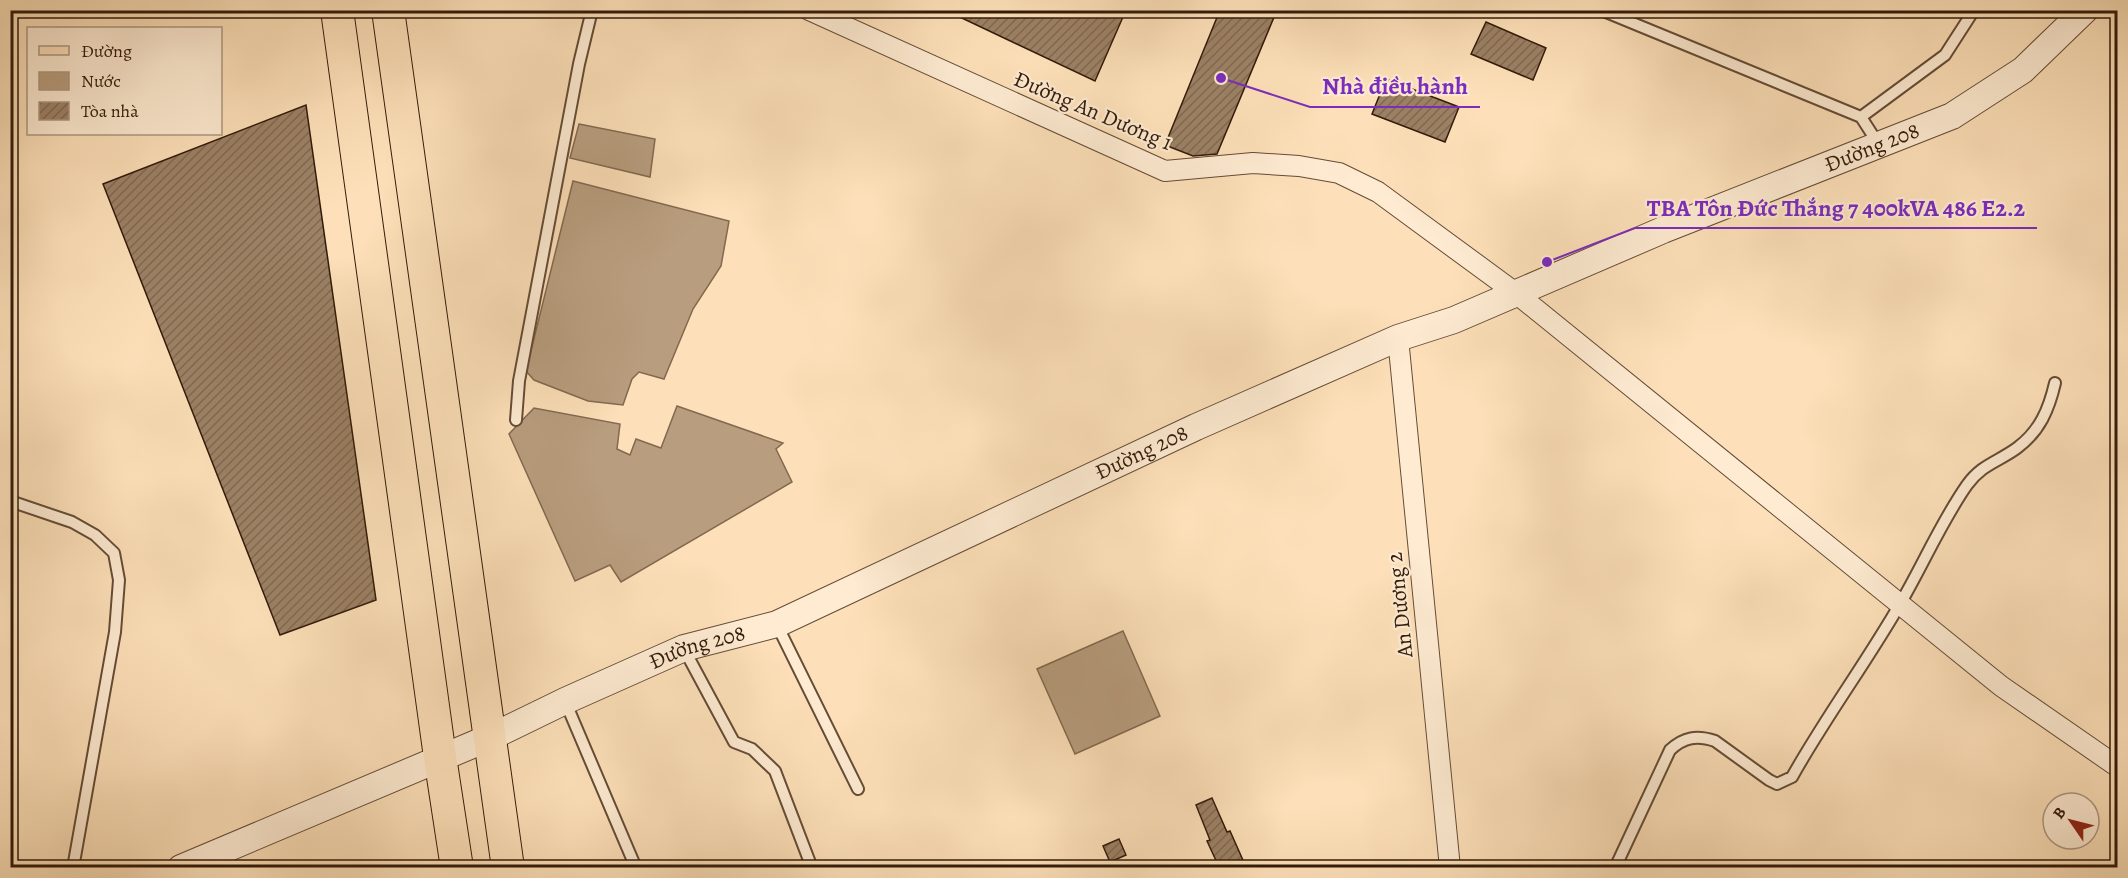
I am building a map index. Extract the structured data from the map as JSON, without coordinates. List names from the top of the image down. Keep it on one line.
{"streets":{"street":["Đường An Dương 1","Đường 208","An Dương 2"]},"crossings":[["Đường An Dương 1","Đường 208"],["Đường 208","An Dương 2"]],"places":["Nhà điều hành","TBA Tôn Đức Thắng 7 400kVA 486 E2.2"],"legend":["Đường","Nước","Tòa nhà"],"north":"top left"}
